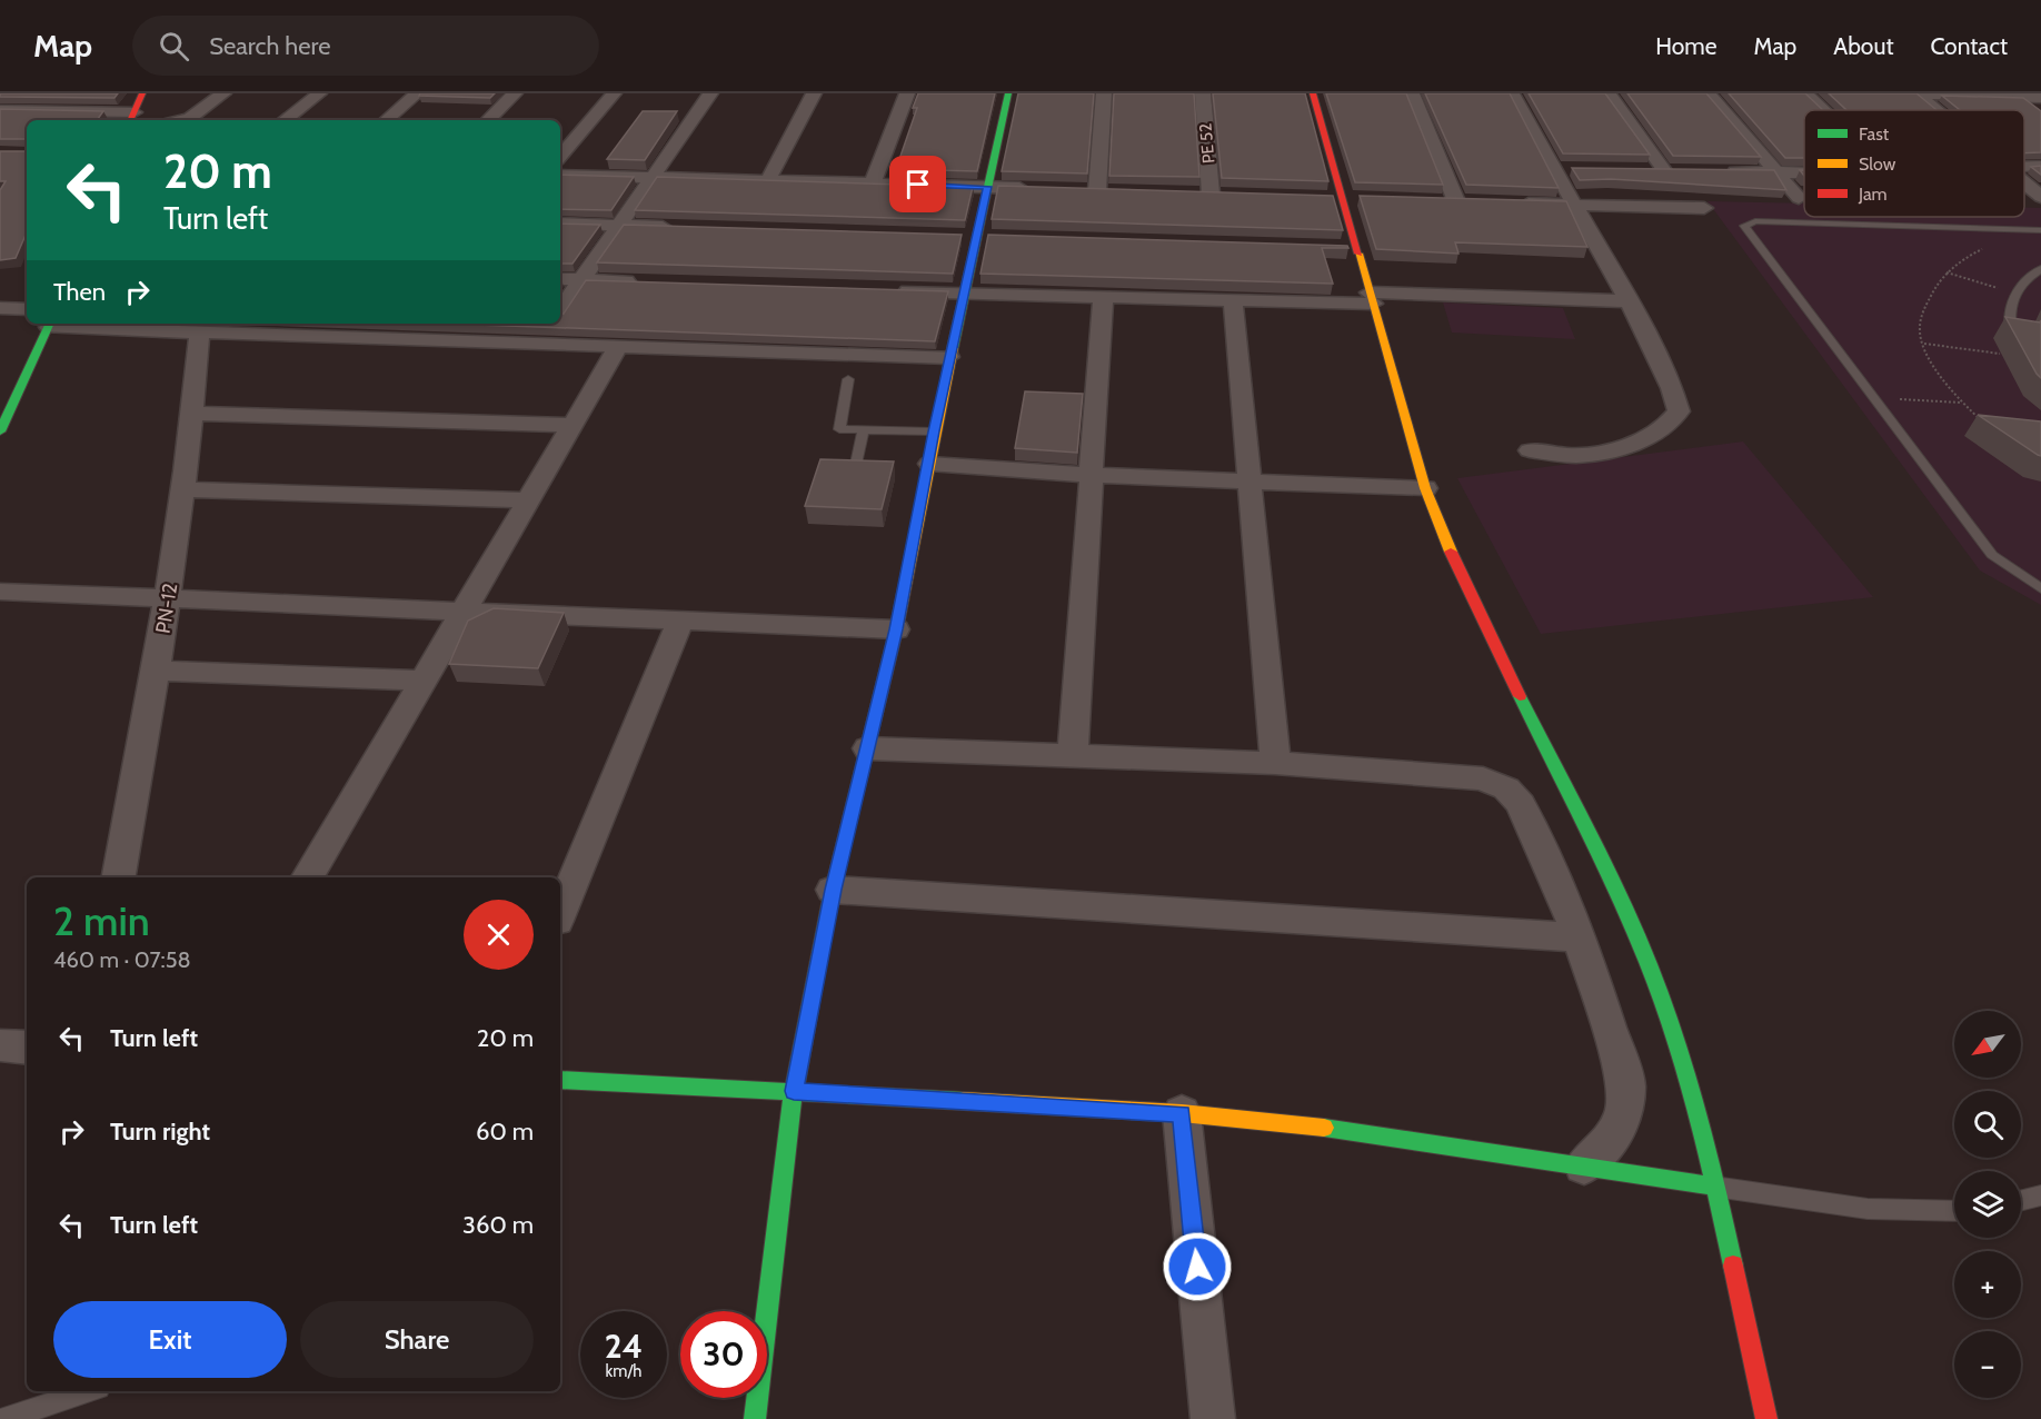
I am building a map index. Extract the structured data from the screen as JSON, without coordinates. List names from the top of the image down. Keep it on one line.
{"streets":{"street":["PE 52","PN-12"]},"legend":["Fast","Slow","Jam"],"north":"bottom left","page":{"header":"Map","search":"Search here","nav":["Home","Map","About","Contact"],"turn":["20 m","Turn left"],"then":"Then","heading":["2 min","460 m · 07:58"],"list":[{"name":"Turn left","value":"20 m"},{"name":"Turn right","value":"60 m"},{"name":"Turn left","value":"360 m"}],"map_buttons":["+","−"],"buttons":["Exit","Share"],"speed":"24 km/h","limit":"30"}}
